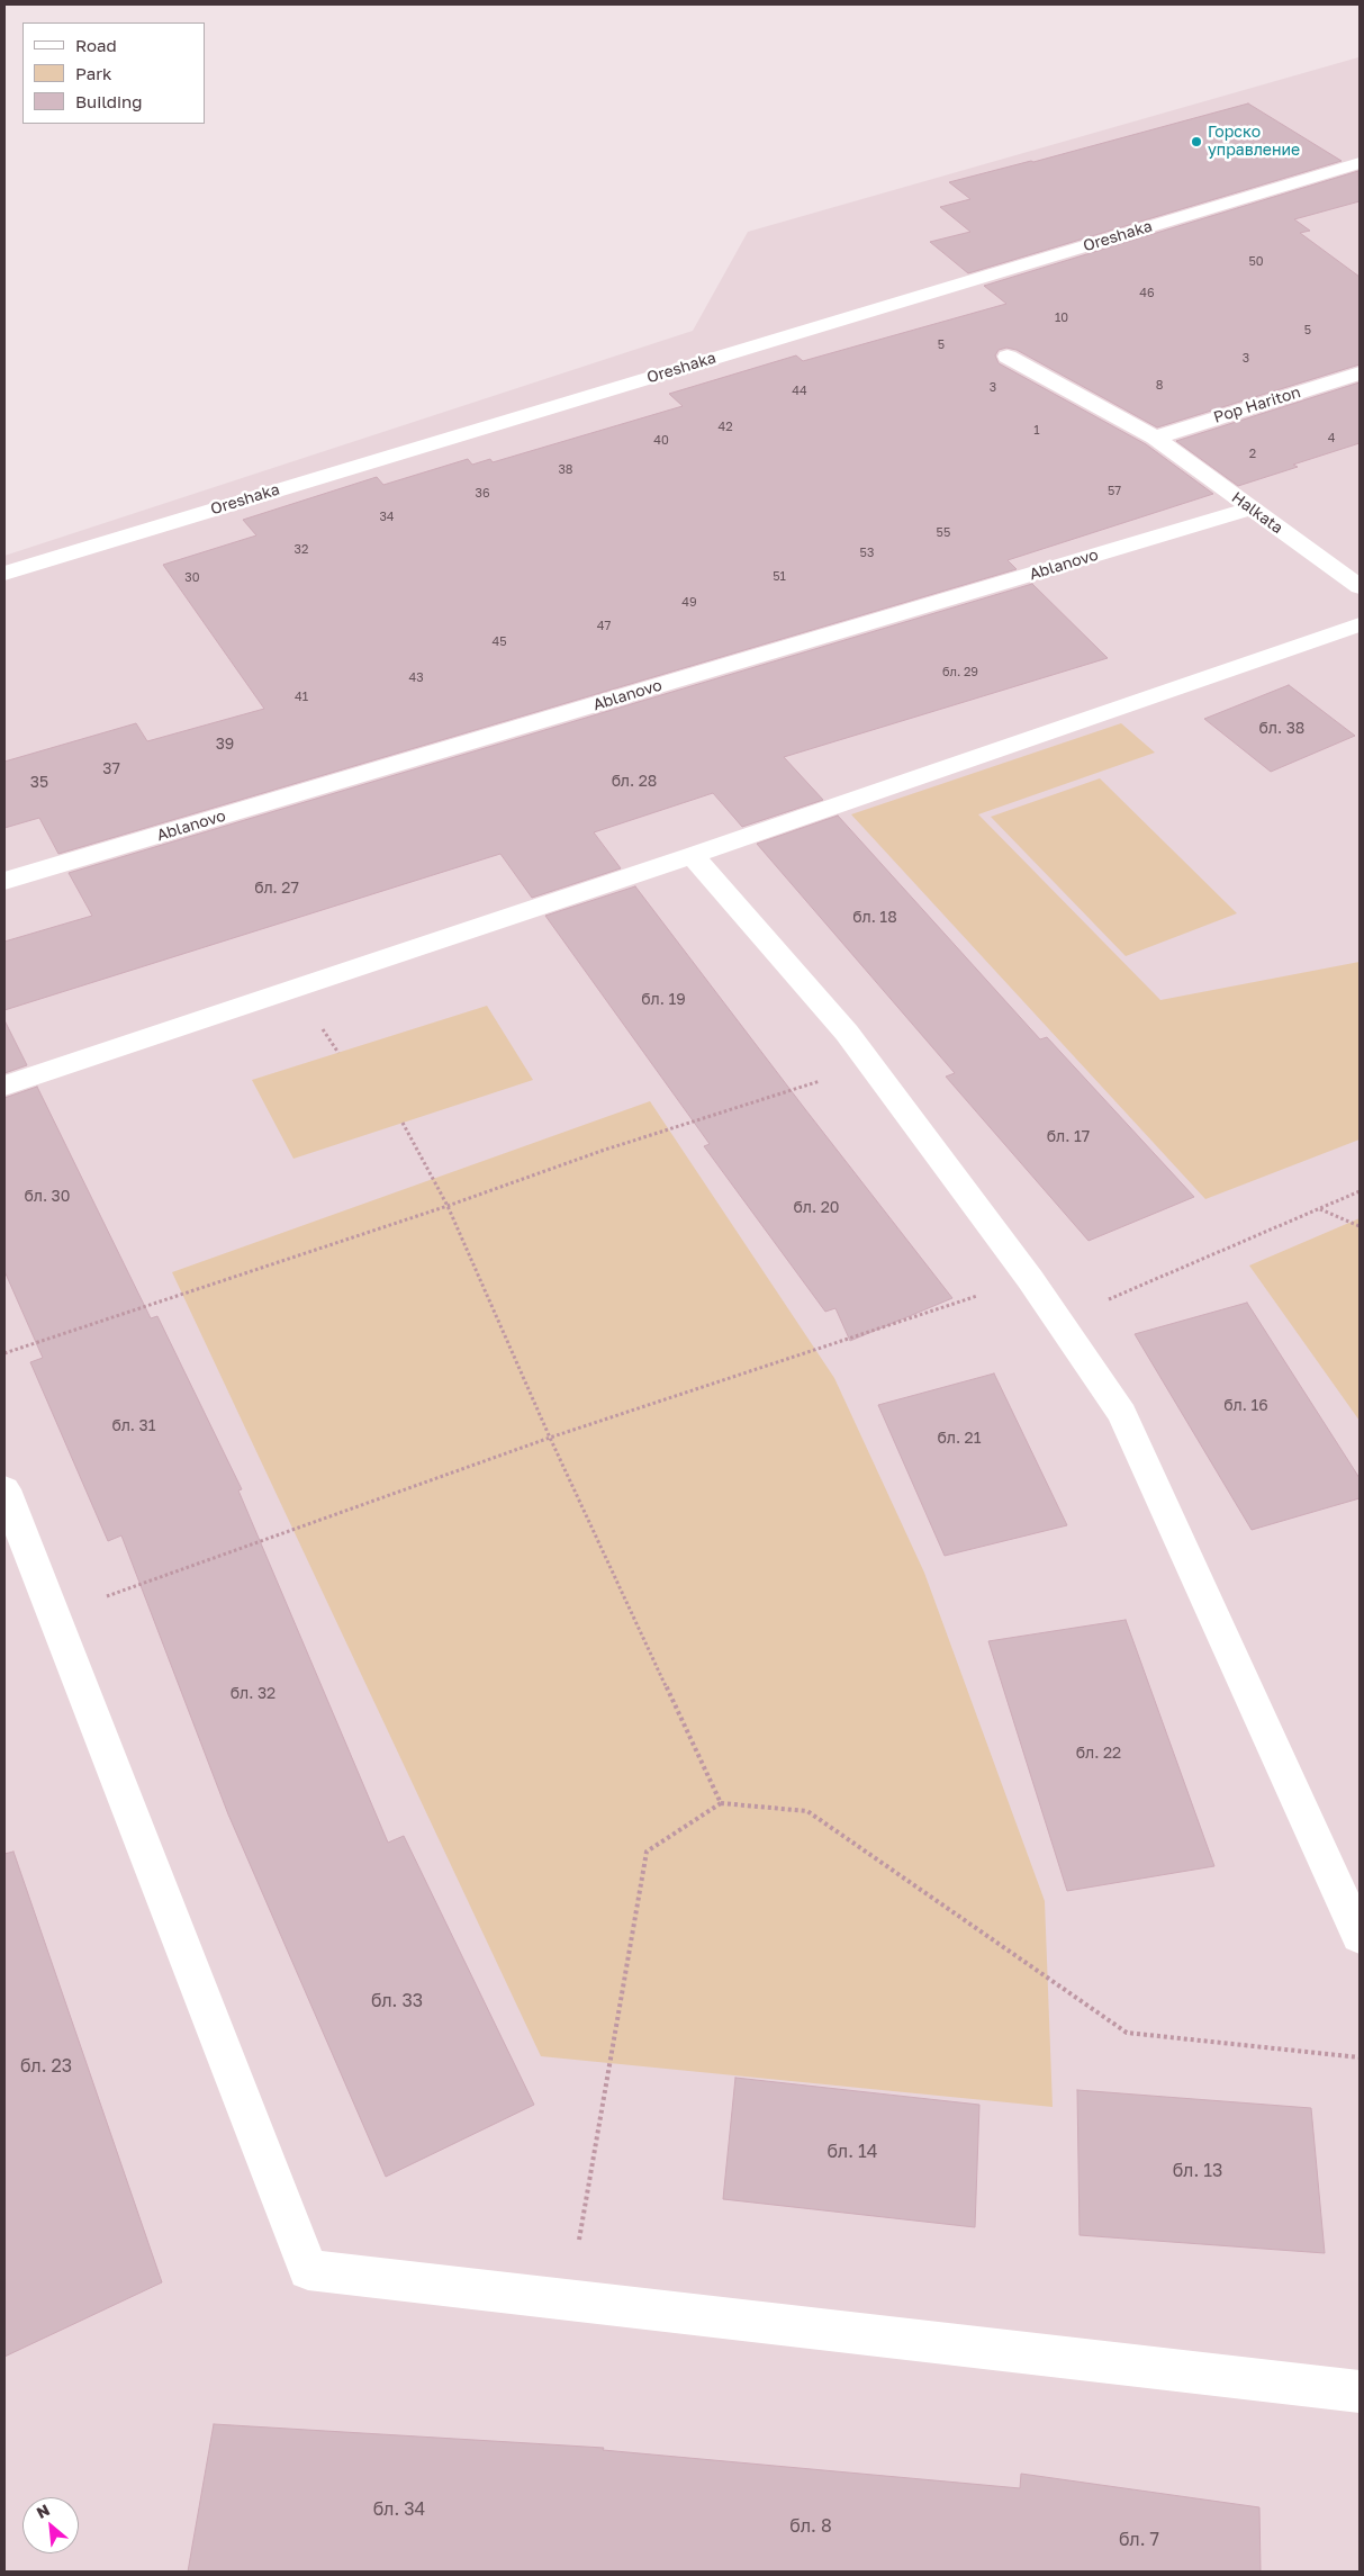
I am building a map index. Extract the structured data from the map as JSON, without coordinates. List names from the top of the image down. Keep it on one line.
{"streets":{"street":["Oreshaka","Pop Hariton","Halkata","Ablanovo"]},"crossings":[["Pop Hariton","Halkata"],["Halkata","Ablanovo"]],"places":["Горско управление"],"house_numbers":["50","46","10","5","5","3","8","3","44","42","1","4","40","2","38","57","36","34","55","32","53","51","30","49","47","45","бл. 29","43","41","бл. 38","39","37","бл. 28","35","бл. 27","бл. 18","бл. 19","бл. 17","бл. 30","бл. 20","бл. 16","бл. 31","бл. 21","бл. 32","бл. 22","бл. 33","бл. 23","бл. 14","бл. 13","бл. 34","бл. 8","бл. 7"],"legend":["Road","Park","Building"],"north":"top left"}
